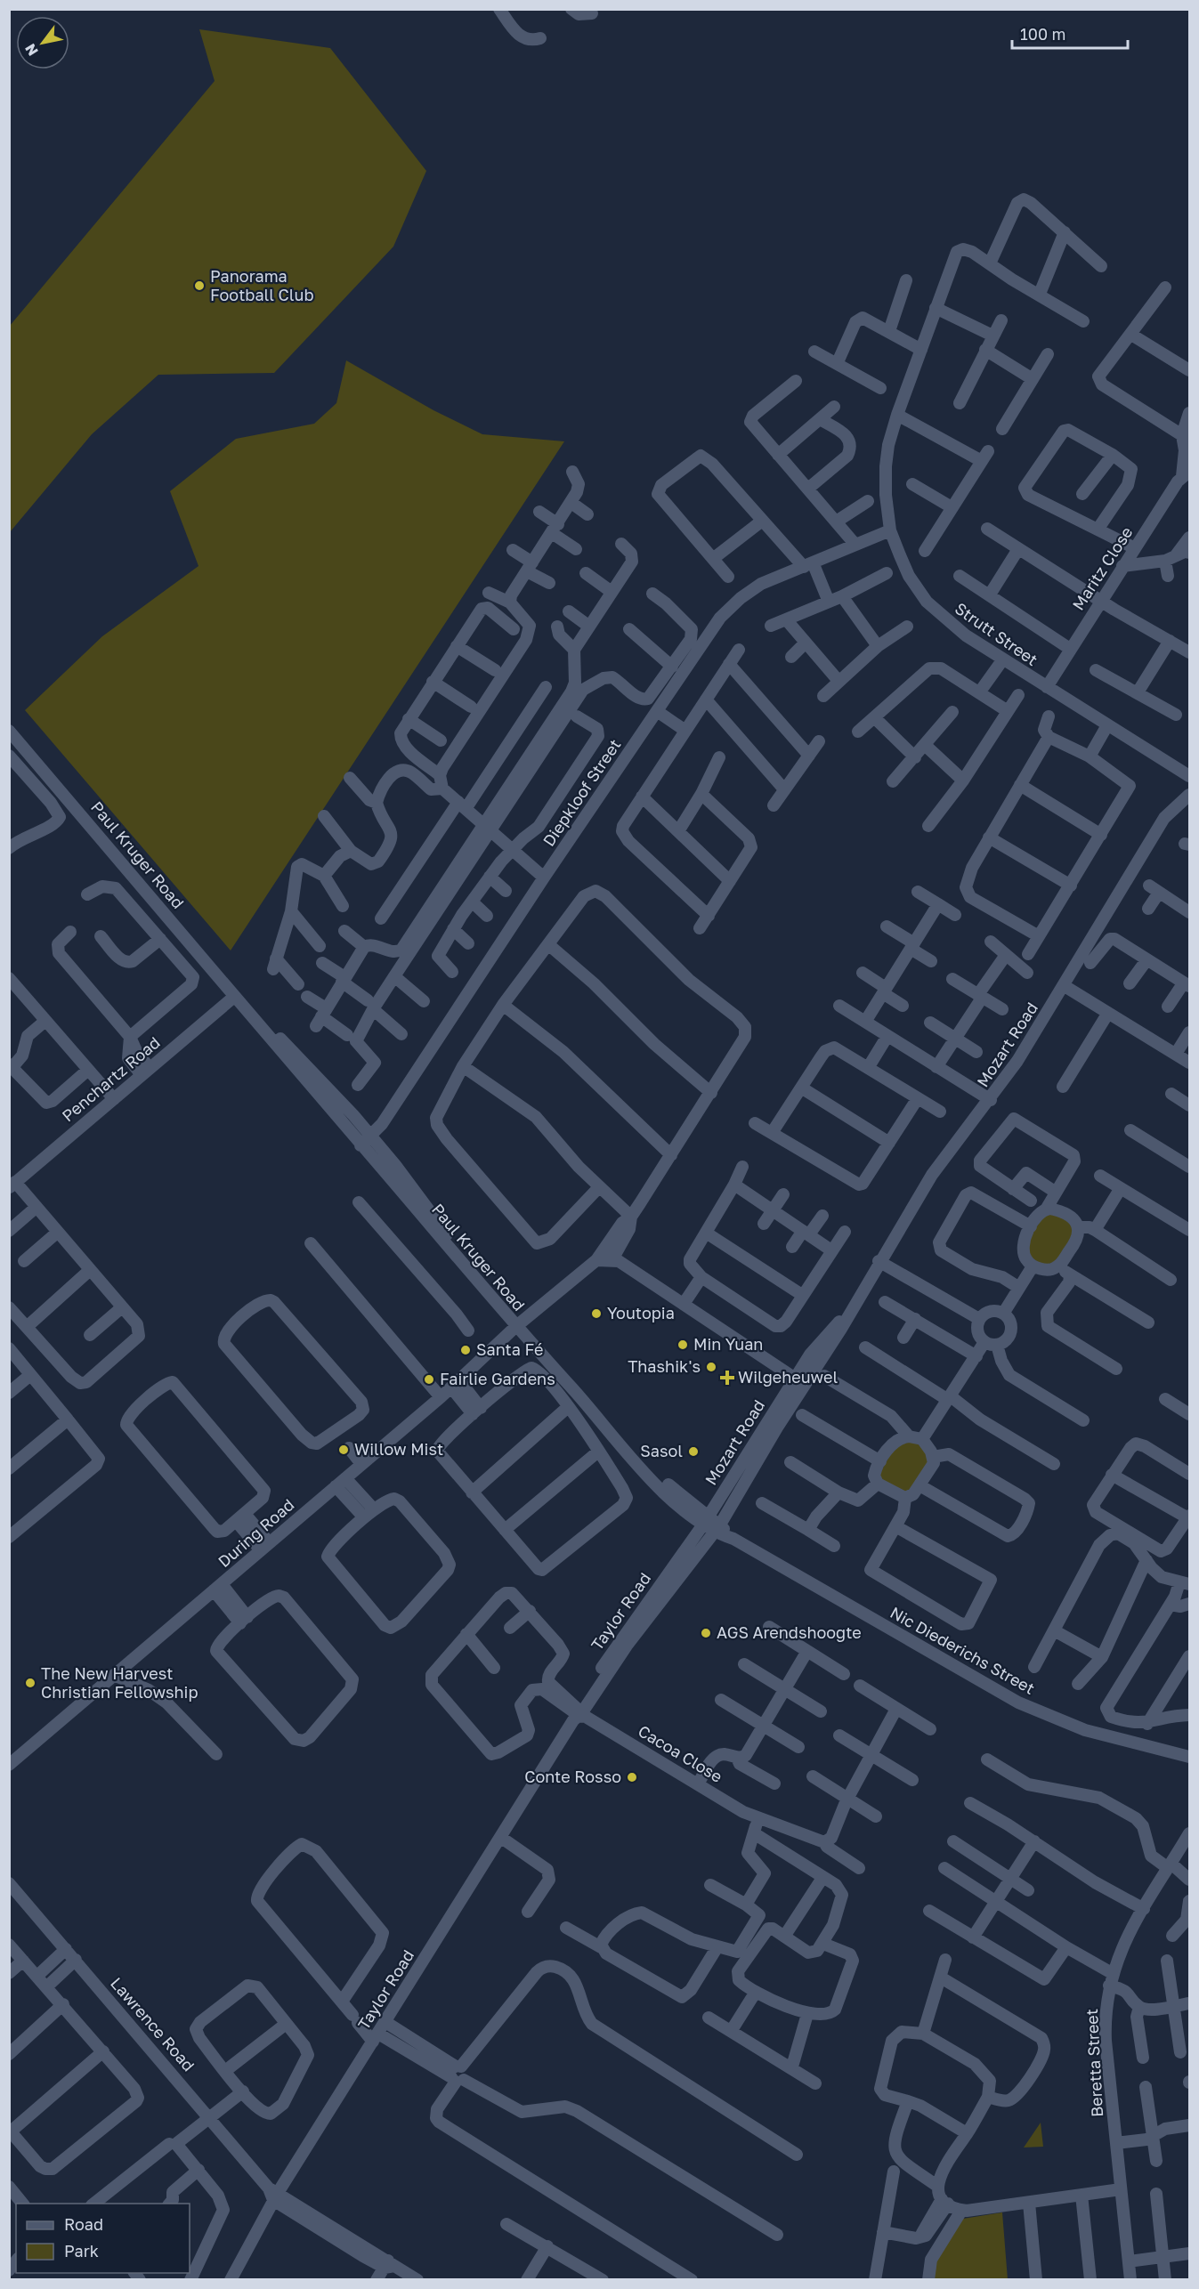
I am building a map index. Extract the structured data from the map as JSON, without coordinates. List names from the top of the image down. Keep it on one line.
{"streets":{"street":["Maritz Close","Strutt Street","Diepkloof Street","Paul Kruger Road","Mozart Road","Penchartz Road","During Road","Taylor Road","Nic Diederichs Street","Cacoa Close","Lawrence Road","Beretta Street"]},"crossings":[["Maritz Close","Strutt Street"],["Strutt Street","Diepkloof Street"],["Diepkloof Street","Paul Kruger Road"],["Paul Kruger Road","Mozart Road"],["Paul Kruger Road","Penchartz Road"],["Paul Kruger Road","During Road"],["Paul Kruger Road","Taylor Road"],["Paul Kruger Road","Nic Diederichs Street"],["Mozart Road","Taylor Road"],["Mozart Road","Nic Diederichs Street"],["Taylor Road","Nic Diederichs Street"],["Taylor Road","Cacoa Close"],["Taylor Road","Lawrence Road"]],"places":{"other":["Panorama Football Club","Youtopia","Min Yuan","Santa Fé","Thashik's","Fairlie Gardens","Willow Mist","Sasol","AGS Arendshoogte","The New Harvest Christian Fellowship","Conte Rosso"],"health":["Wilgeheuwel"]},"legend":["Road","Park"],"scale_bar":"100 m","north":"bottom left"}
